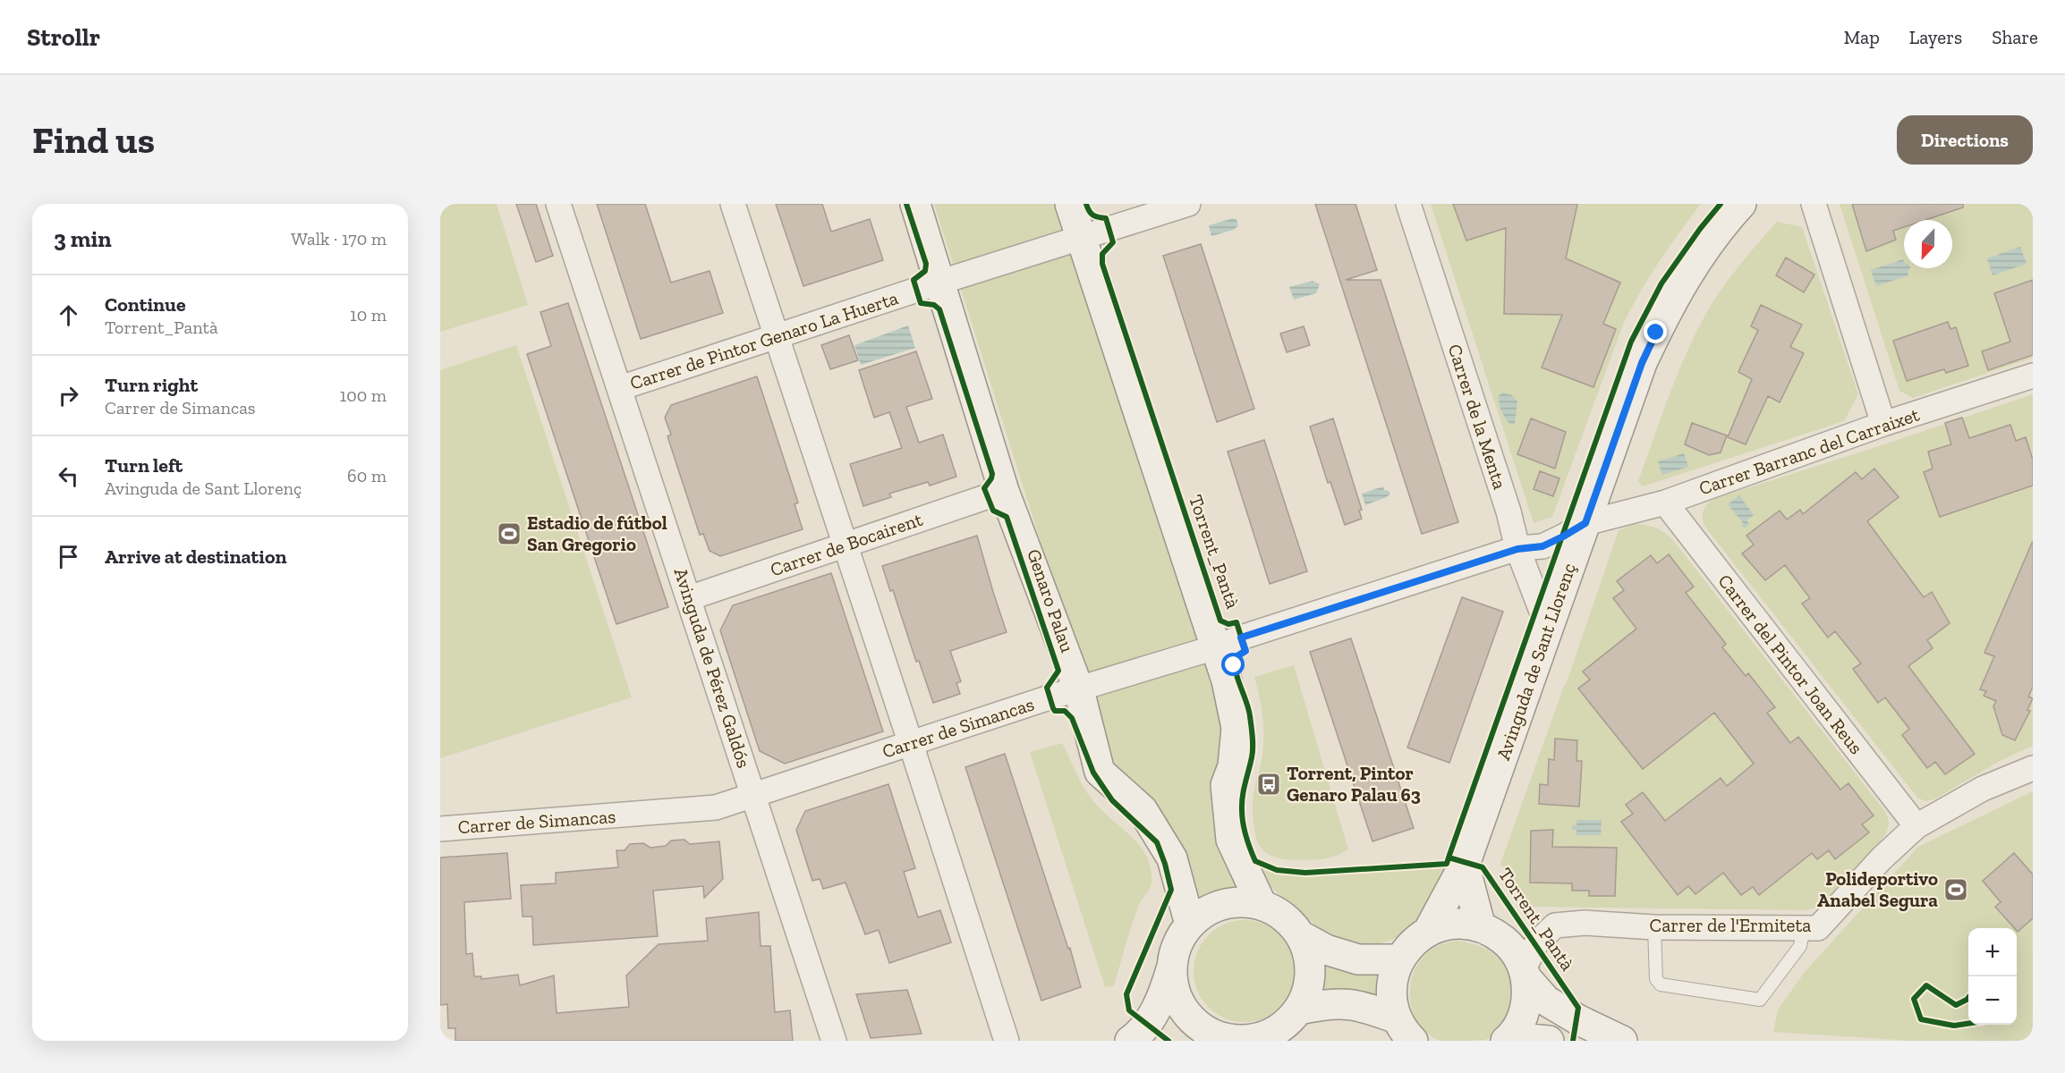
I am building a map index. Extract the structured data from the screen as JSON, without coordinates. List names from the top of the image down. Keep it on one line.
{"streets":{"street":["Carrer de Pintor Genaro La Huerta","Carrer de la Menta","Carrer Barranc del Carraixet","Carrer de Bocairent","Avinguda de Sant Llorenç","Carrer del Pintor Joan Reus","Avinguda de Pérez Galdós","Carrer de Simancas","Carrer de l'Ermiteta"],"cycle path":["Torrent_Pantà","Genaro Palau"]},"crossings":[["Carrer de Pintor Genaro La Huerta","Avinguda de Pérez Galdós"],["Carrer de la Menta","Avinguda de Sant Llorenç"],["Carrer de la Menta","Carrer de Simancas"],["Carrer Barranc del Carraixet","Avinguda de Sant Llorenç"],["Carrer Barranc del Carraixet","Carrer del Pintor Joan Reus"],["Carrer Barranc del Carraixet","Carrer de Simancas"],["Carrer de Bocairent","Avinguda de Pérez Galdós"],["Avinguda de Sant Llorenç","Carrer de Simancas"],["Carrer del Pintor Joan Reus","Carrer de l'Ermiteta"],["Avinguda de Pérez Galdós","Carrer de Simancas"]],"places":{"sports":["Estadio de fútbol San Gregorio","Polideportivo Anabel Segura"],"bus stop":["Torrent, Pintor Genaro Palau 63"]},"north":"bottom","page":{"header":"Strollr","nav":["Map","Layers","Share"],"buttons":"Directions","title":"Find us","heading":["3 min","Walk · 170 m"],"list":[["Continue","Torrent_Pantà","10 m"],["Turn right","Carrer de Simancas","100 m"],["Turn left","Avinguda de Sant Llorenç","60 m"],"Arrive at destination"],"map_buttons":["+","−"]}}
